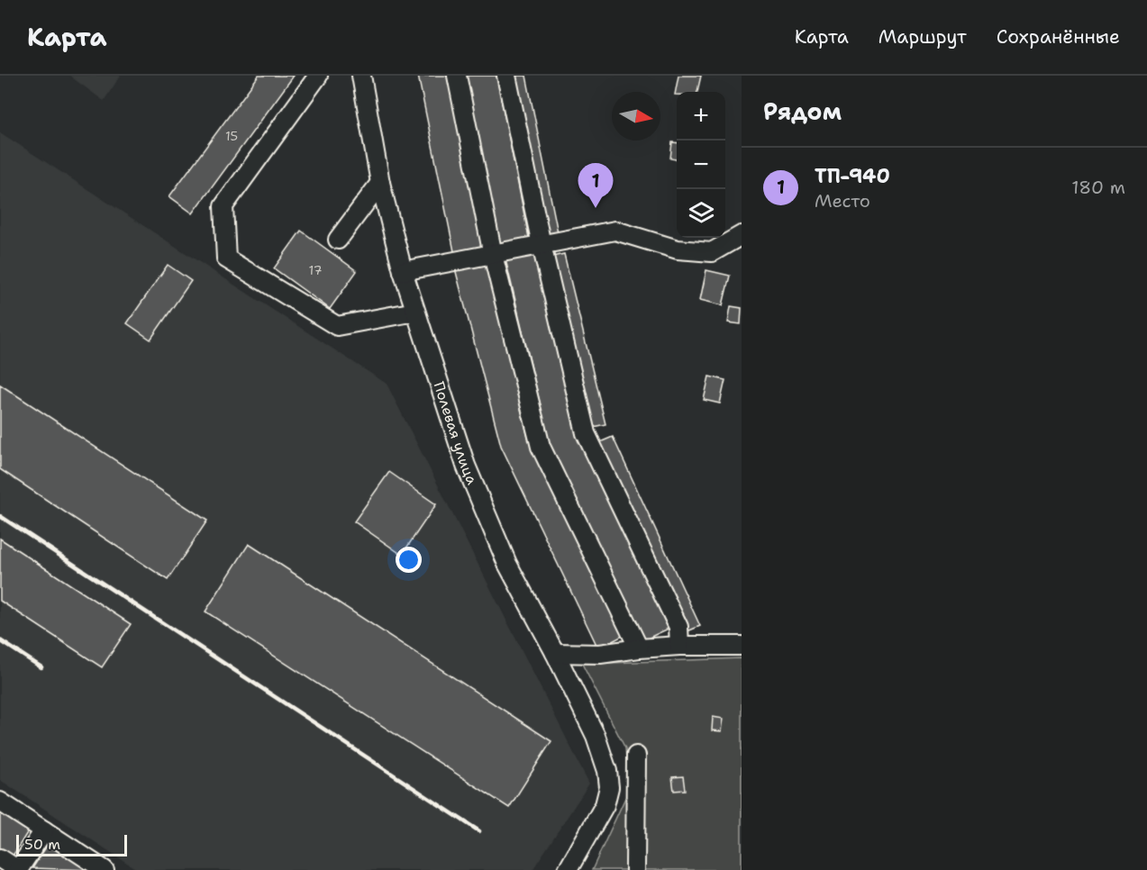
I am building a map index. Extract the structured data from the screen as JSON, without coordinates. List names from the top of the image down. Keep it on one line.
{"streets":{"street":["Полевая улица"]},"house_numbers":["15","17"],"scale_bar":"50 m","north":"right","page":{"header":"Карта","nav":["Карта","Маршрут","Сохранённые"],"heading":"Рядом","map_buttons":["+","−"],"list":[{"mark":"1","name":"ТП-940","note":"Место","value":"180 m"}],"pins":"1","scale":"50 m"}}
